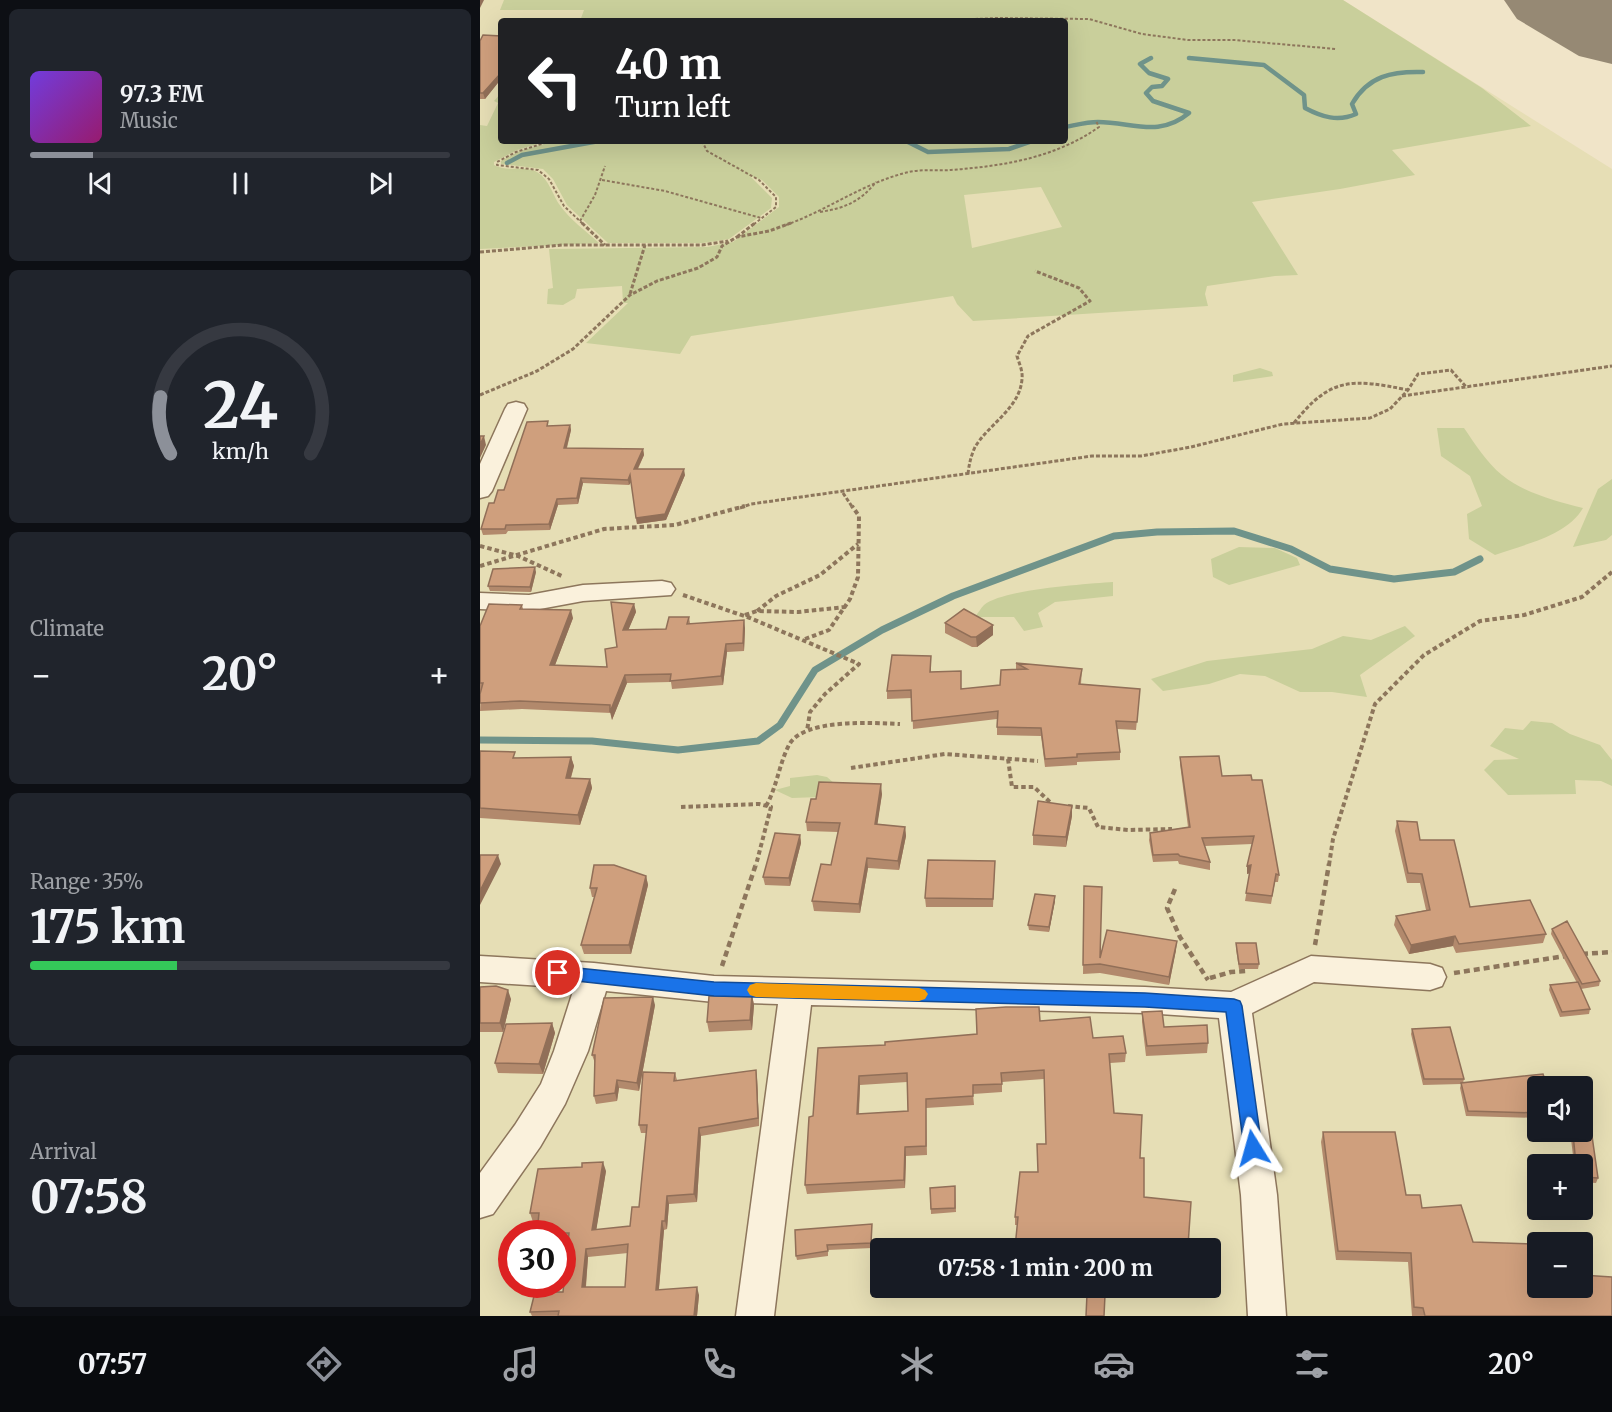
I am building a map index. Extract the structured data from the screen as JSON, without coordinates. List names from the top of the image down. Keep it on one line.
{"page":{"turn":["40 m","Turn left"],"song":["97.3 FM","Music"],"tile":["Climate",["Range · 35%","175 km"],["Arrival","07:58"]],"heat":["−","20°","+"],"map_buttons":["+","−"],"limit":"30","trip":"07:58 · 1 min · 200 m","tabs":["07:57","20°"],"gauge":["24","km/h"]}}
